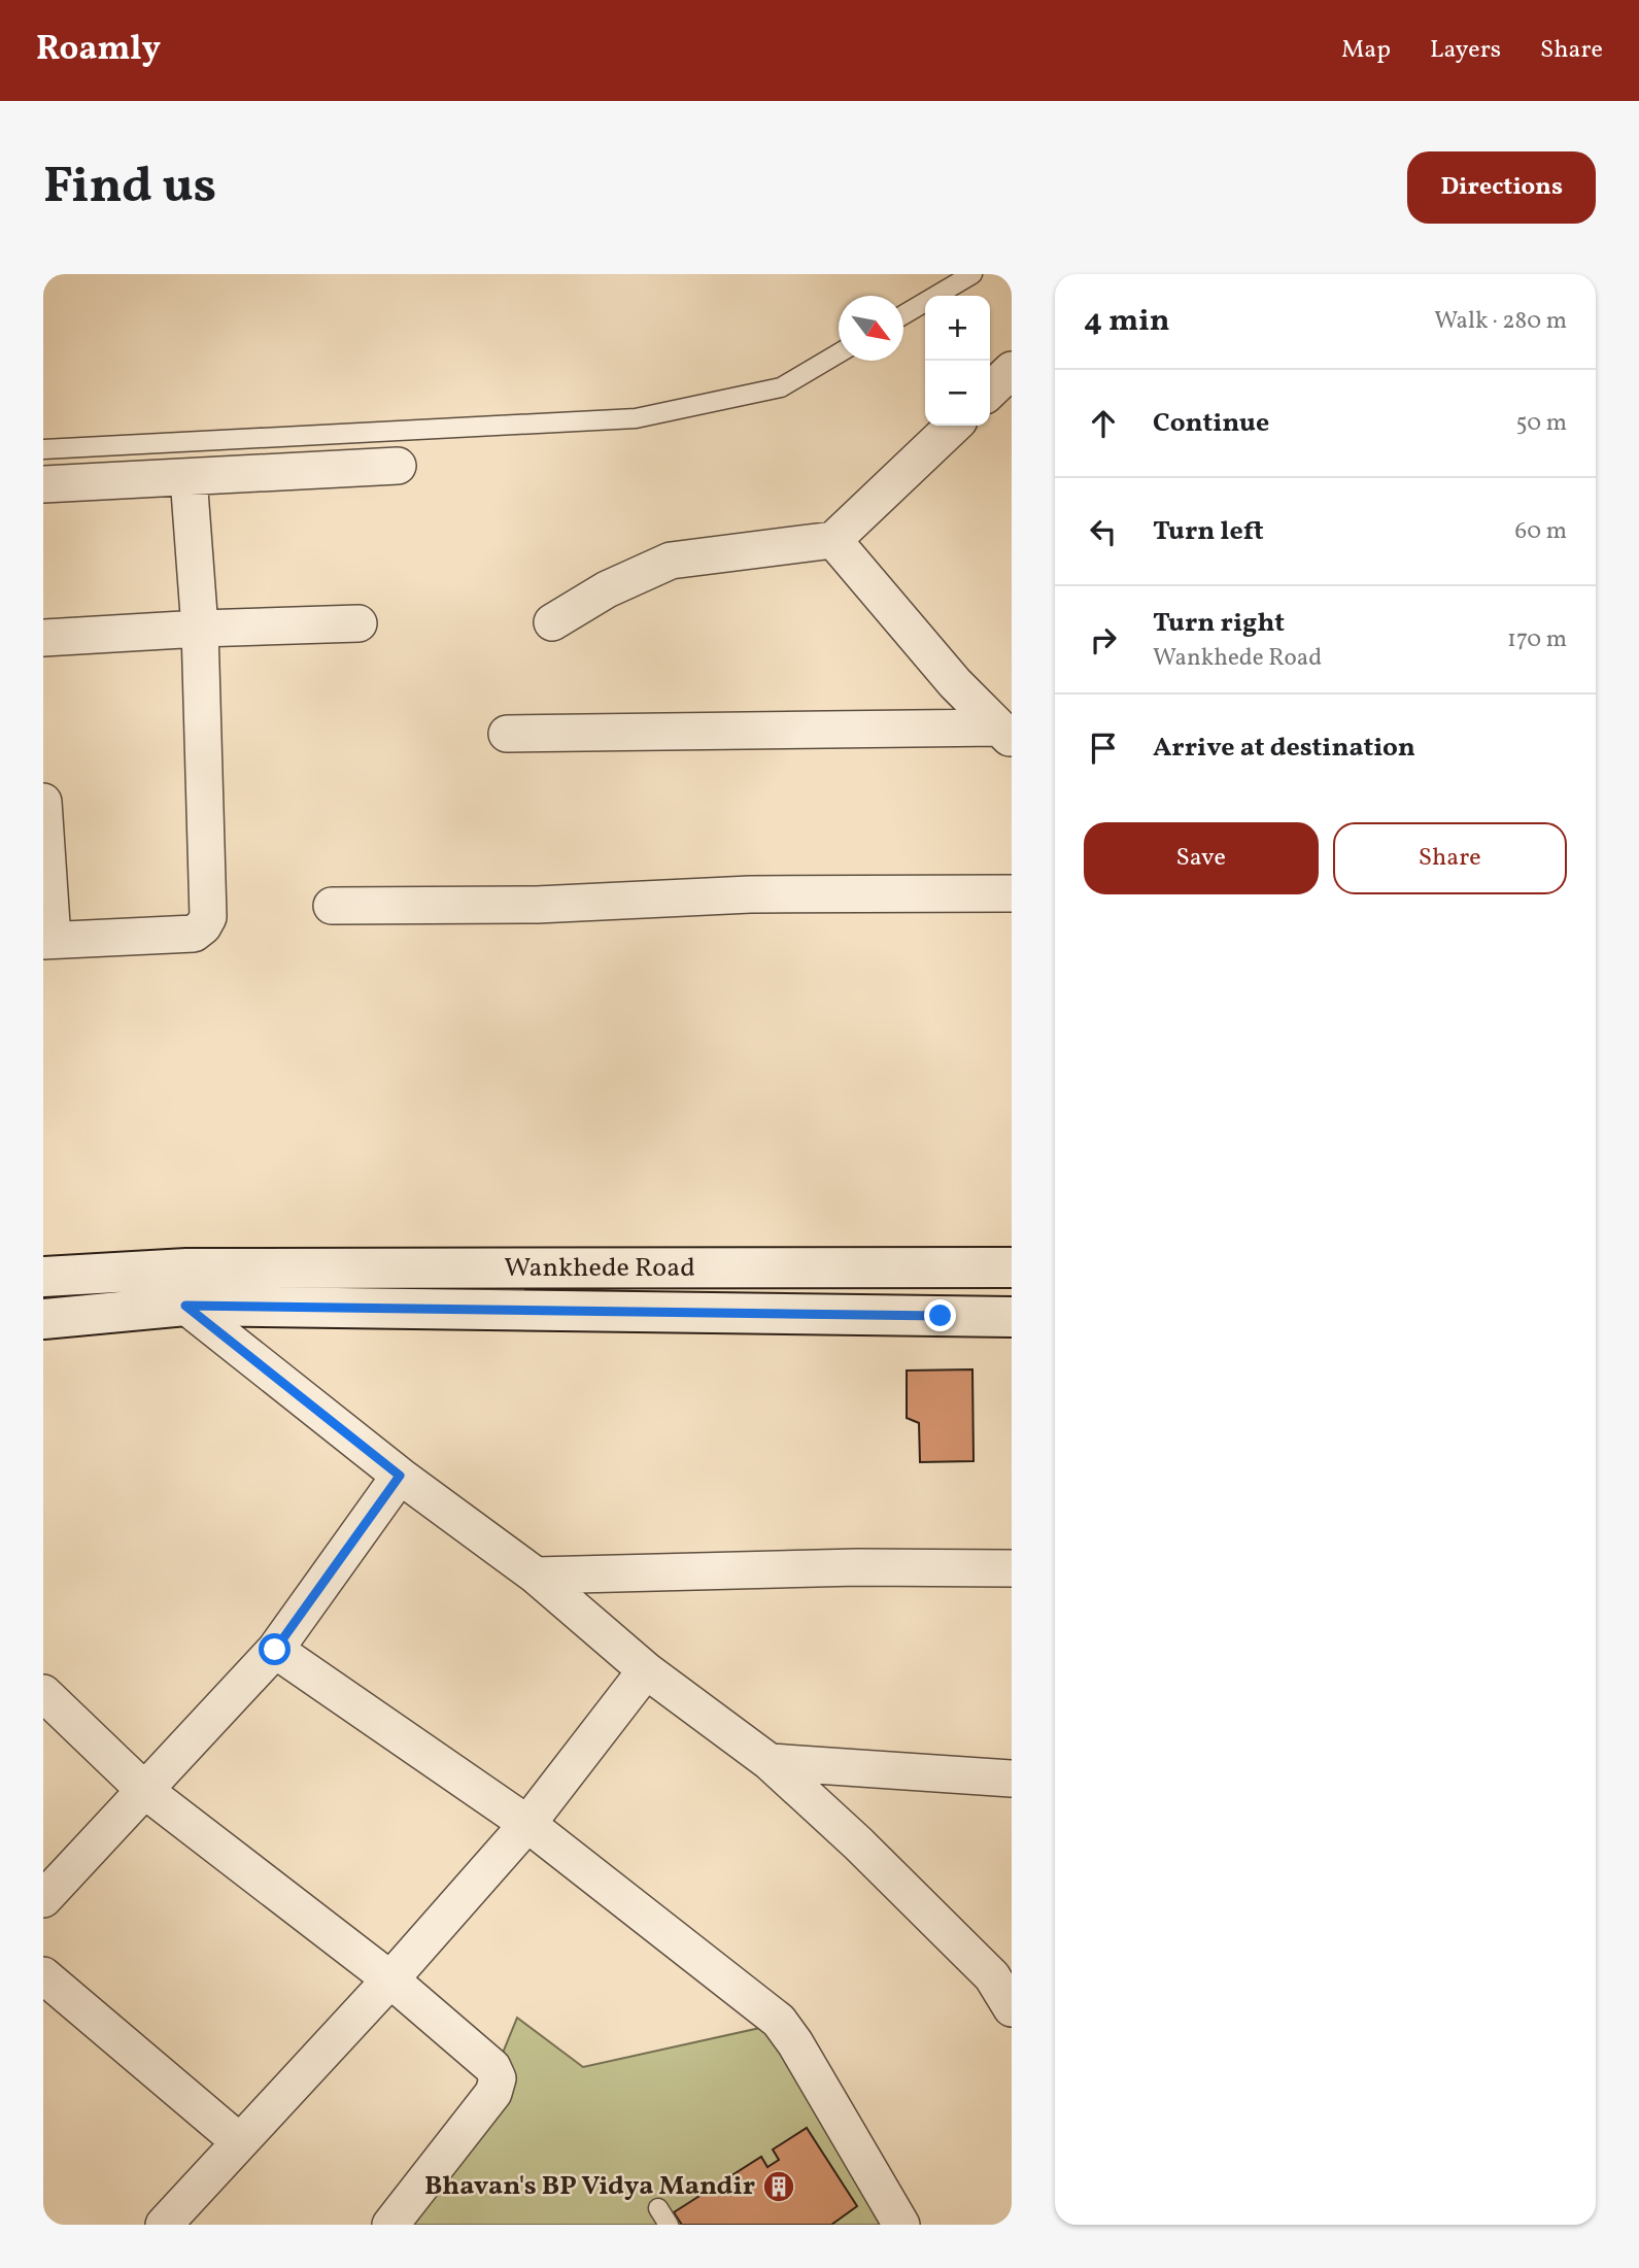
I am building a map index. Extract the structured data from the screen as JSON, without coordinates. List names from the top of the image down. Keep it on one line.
{"streets":{"main road":["Wankhede Road"]},"places":{"building":["Bhavan's BP Vidya Mandir"]},"north":"bottom right","page":{"header":"Roamly","nav":["Map","Layers","Share"],"buttons":["Directions",["Save","Share"]],"title":"Find us","heading":["4 min","Walk · 280 m"],"map_buttons":["+","−"],"list":[["Continue","50 m"],["Turn left","60 m"],["Turn right","Wankhede Road","170 m"],"Arrive at destination"]}}
